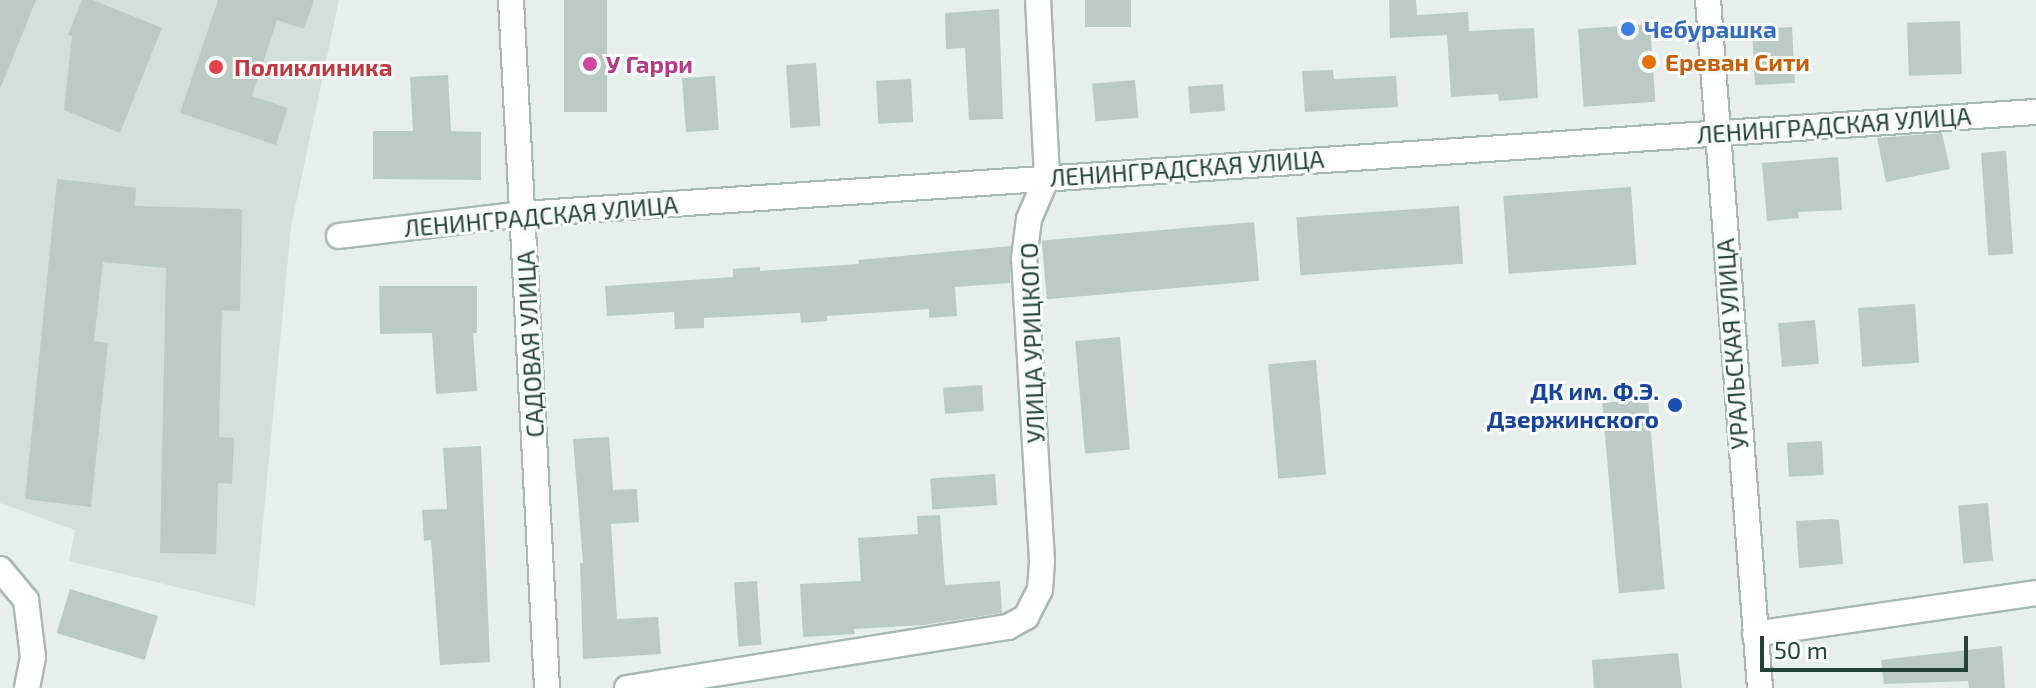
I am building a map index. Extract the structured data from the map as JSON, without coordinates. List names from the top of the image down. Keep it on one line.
{"streets":{"street":["ЛЕНИНГРАДСКАЯ УЛИЦА","УЛИЦА УРИЦКОГО","САДОВАЯ УЛИЦА","УРАЛЬСКАЯ УЛИЦА"]},"crossings":[["ЛЕНИНГРАДСКАЯ УЛИЦА","УЛИЦА УРИЦКОГО"],["ЛЕНИНГРАДСКАЯ УЛИЦА","САДОВАЯ УЛИЦА"],["ЛЕНИНГРАДСКАЯ УЛИЦА","УРАЛЬСКАЯ УЛИЦА"]],"places":["Чебурашка","Ереван Сити","У Гарри","Поликлиника","ДК им. Ф.Э. Дзержинского"],"scale_bar":"50 m"}
